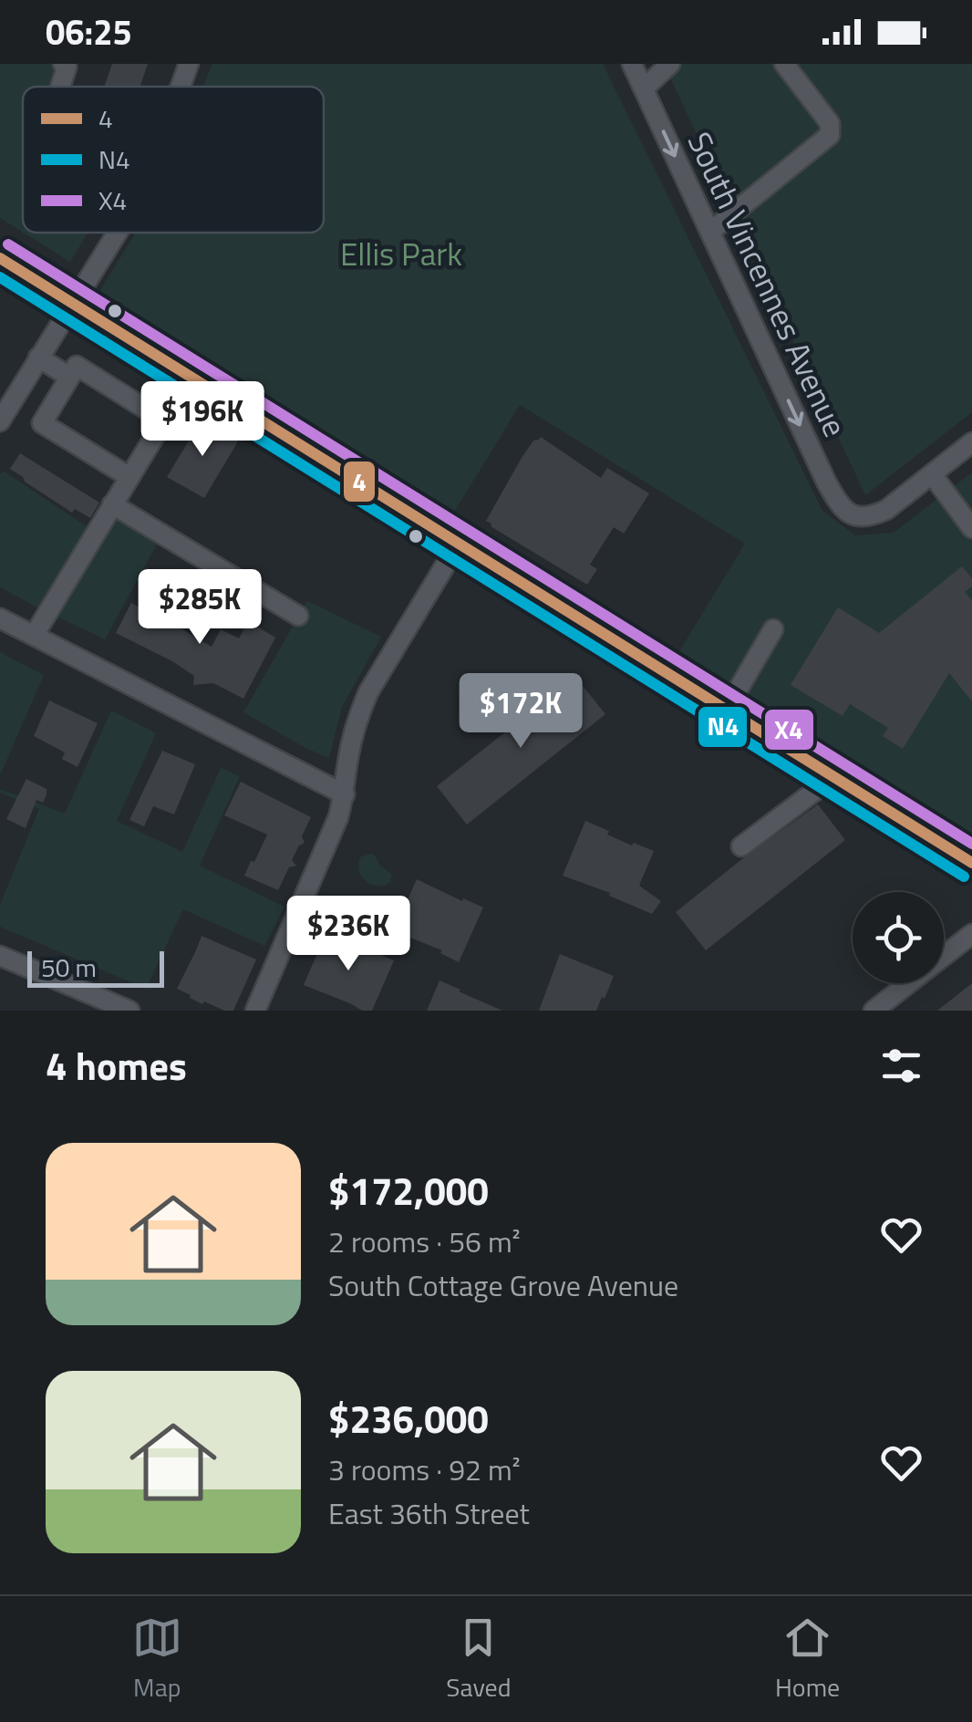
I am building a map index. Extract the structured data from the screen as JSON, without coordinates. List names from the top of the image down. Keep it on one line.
{"streets":{"street":["South Vincennes Avenue"]},"one_way":["South Vincennes Avenue"],"parks":["Ellis Park"],"lines":["transit line X4","transit line 4","transit line N4"],"legend":["4","N4","X4"],"scale_bar":"50 m","page":{"status":"06:25","price":["$196K","$285K","$172K","$236K"],"scale":"50 m","heading":"4 homes","list":[{"name":"$172,000","note":"2 rooms · 56 m² · South Cottage Grove Avenue"},{"name":"$236,000","note":"3 rooms · 92 m² · East 36th Street"}],"tabs":["Map","Saved","Home"]}}
